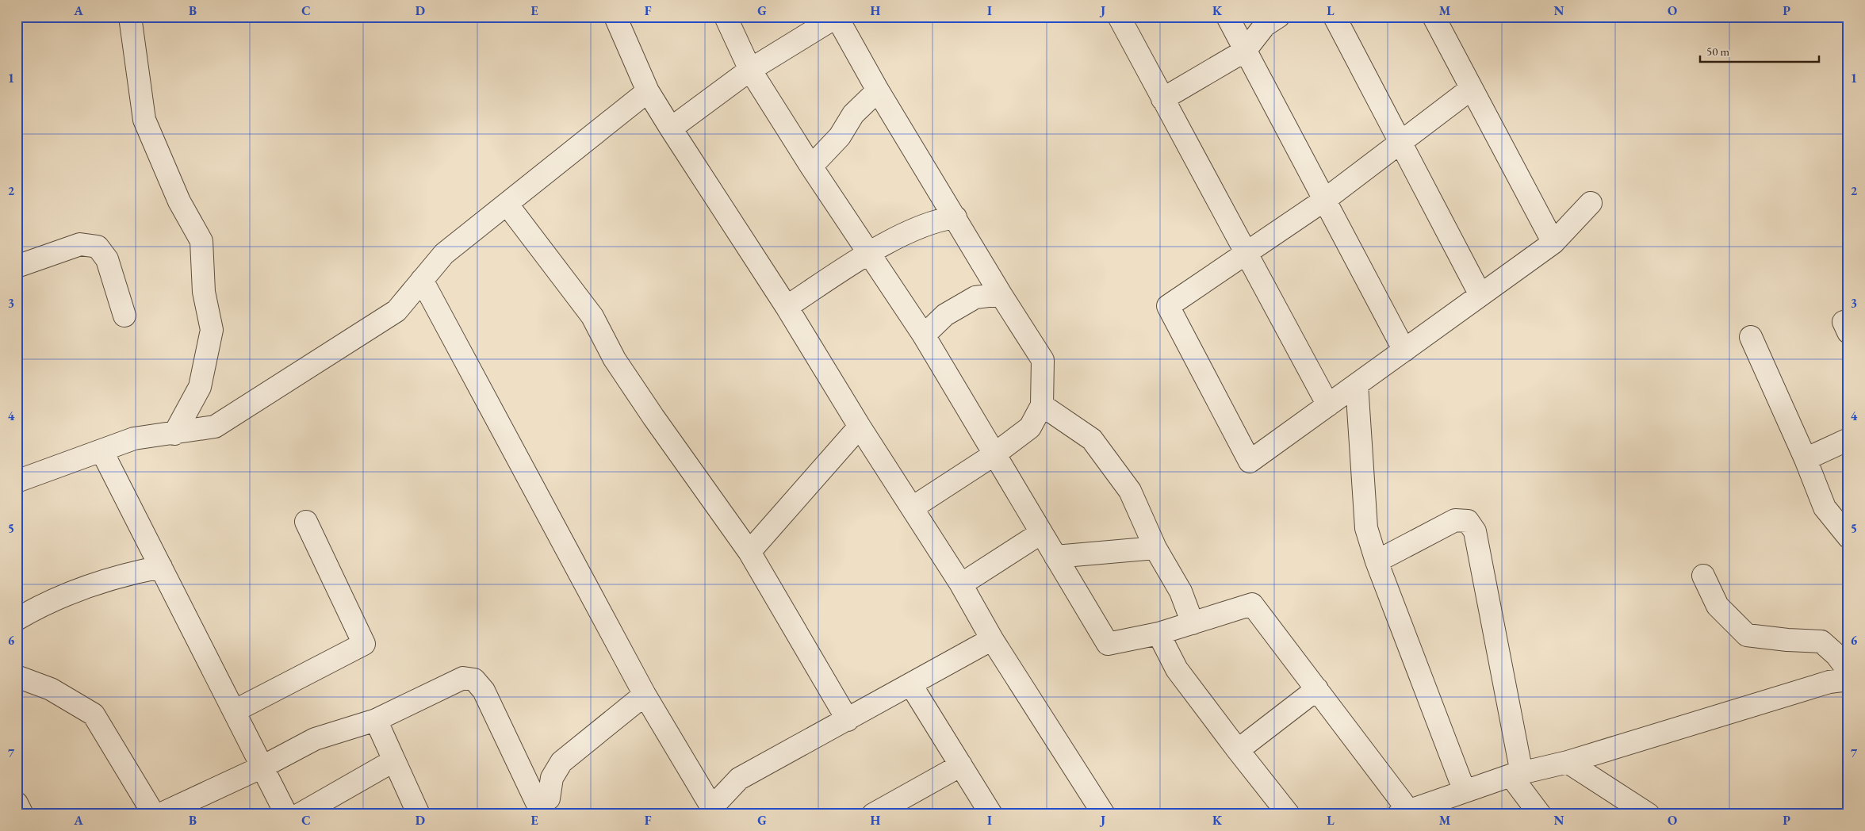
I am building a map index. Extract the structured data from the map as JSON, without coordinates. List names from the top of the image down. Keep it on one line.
{"scale_bar":"50 m","grid":{"columns":["A","B","C","D","E","F","G","H","I","J","K","L","M","N","O","P"],"rows":["1","2","3","4","5","6","7"]}}
